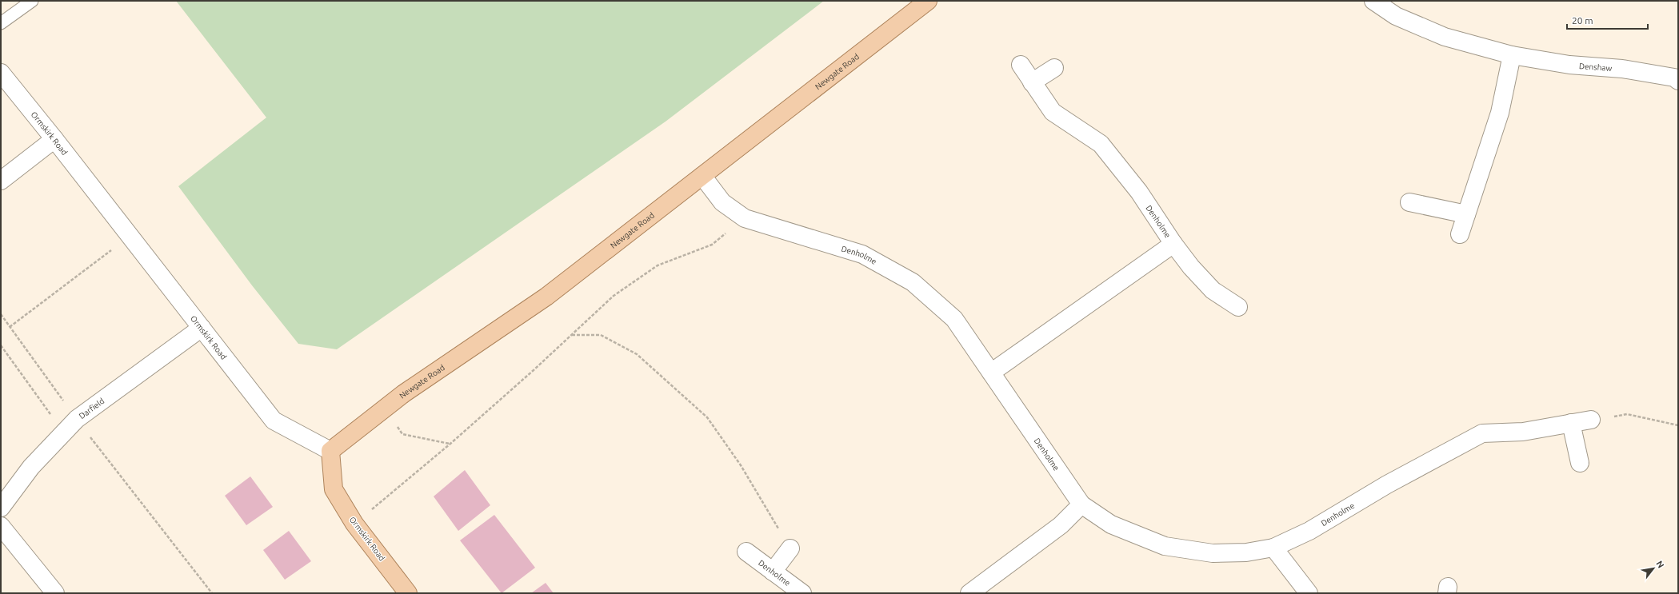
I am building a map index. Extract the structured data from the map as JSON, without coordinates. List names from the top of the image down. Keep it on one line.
{"streets":{"main road":["Newgate Road","Ormskirk Road"],"street":["Denshaw","Denholme","Darfield"]},"crossings":[["Newgate Road","Ormskirk Road"],["Newgate Road","Denholme"],["Ormskirk Road","Darfield"]],"scale_bar":"20 m","north":"top right"}
